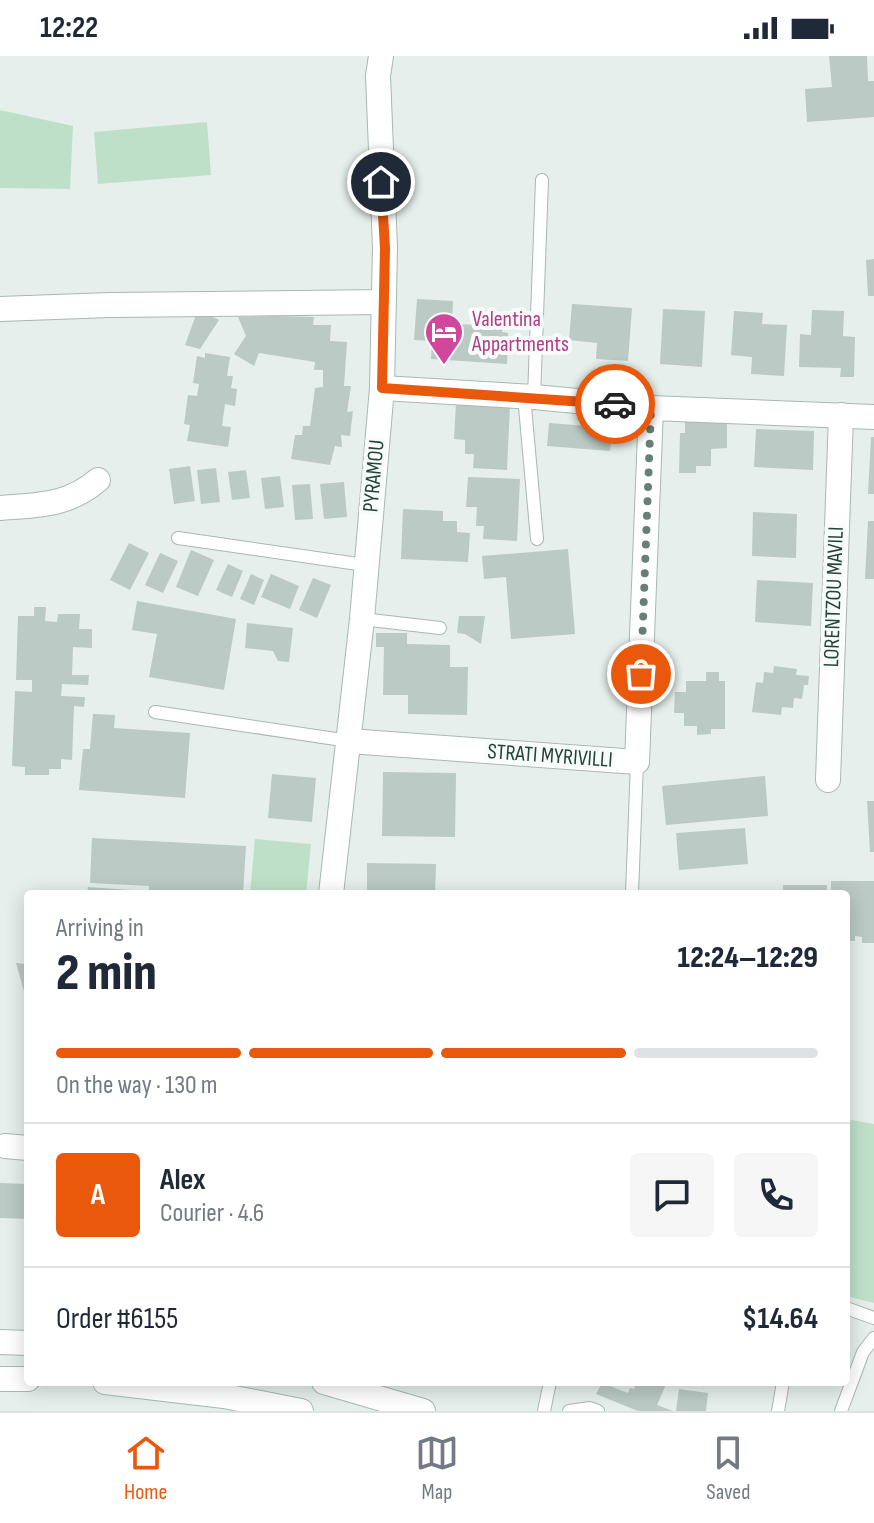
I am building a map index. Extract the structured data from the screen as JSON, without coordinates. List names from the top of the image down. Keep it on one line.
{"streets":{"street":["PYRAMOU","LORENTZOU MAVILI","STRATI MYRIVILLI"]},"crossings":[["PYRAMOU","STRATI MYRIVILLI"]],"places":{"hotel":["Valentina Appartments"]},"page":{"status":"12:22","heading":["2 min","Arriving in","12:24–12:29"],"panel":["Alex","Courier · 4.6","Order #6155","$14.64"],"bar":"On the way · 130 m","round":"A","tabs":["Home","Map","Saved"]}}
